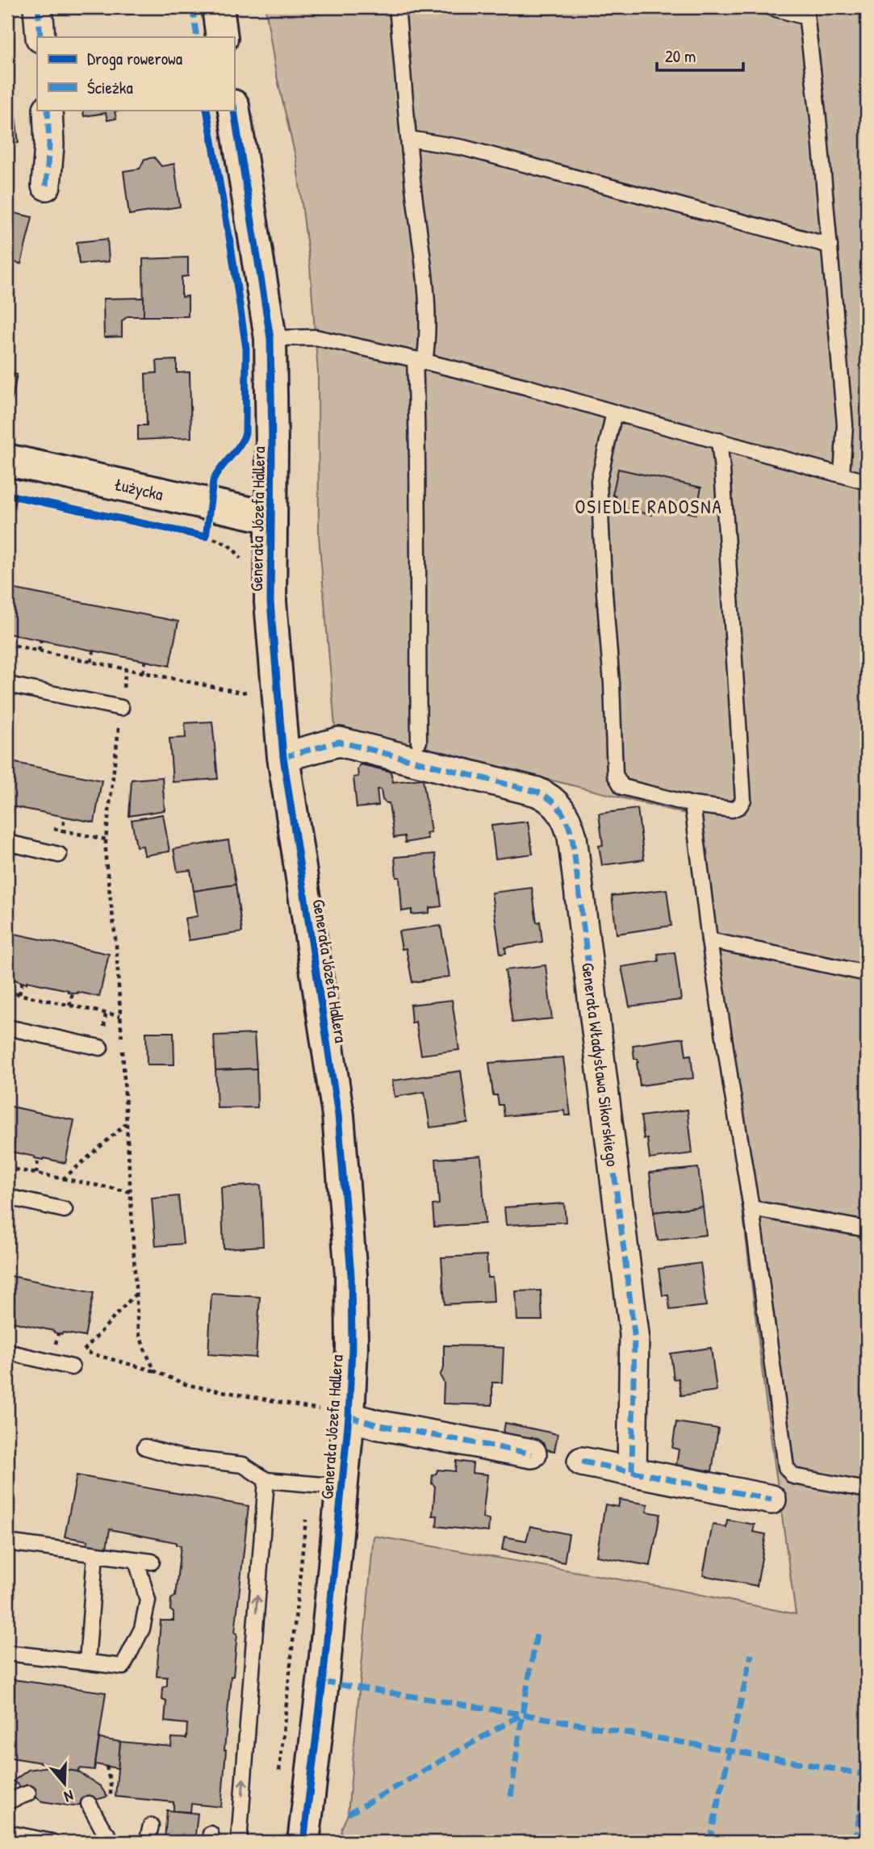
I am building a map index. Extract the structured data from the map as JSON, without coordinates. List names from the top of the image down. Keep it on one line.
{"streets":{"street":["Łużycka","Generała Józefa Hallera","Generała Władysława Sikorskiego"]},"crossings":[["Łużycka","Generała Józefa Hallera"],["Generała Józefa Hallera","Generała Władysława Sikorskiego"]],"districts":["OSIEDLE RADOSNA"],"legend":["Droga rowerowa","Ścieżka"],"scale_bar":"20 m","north":"bottom"}
